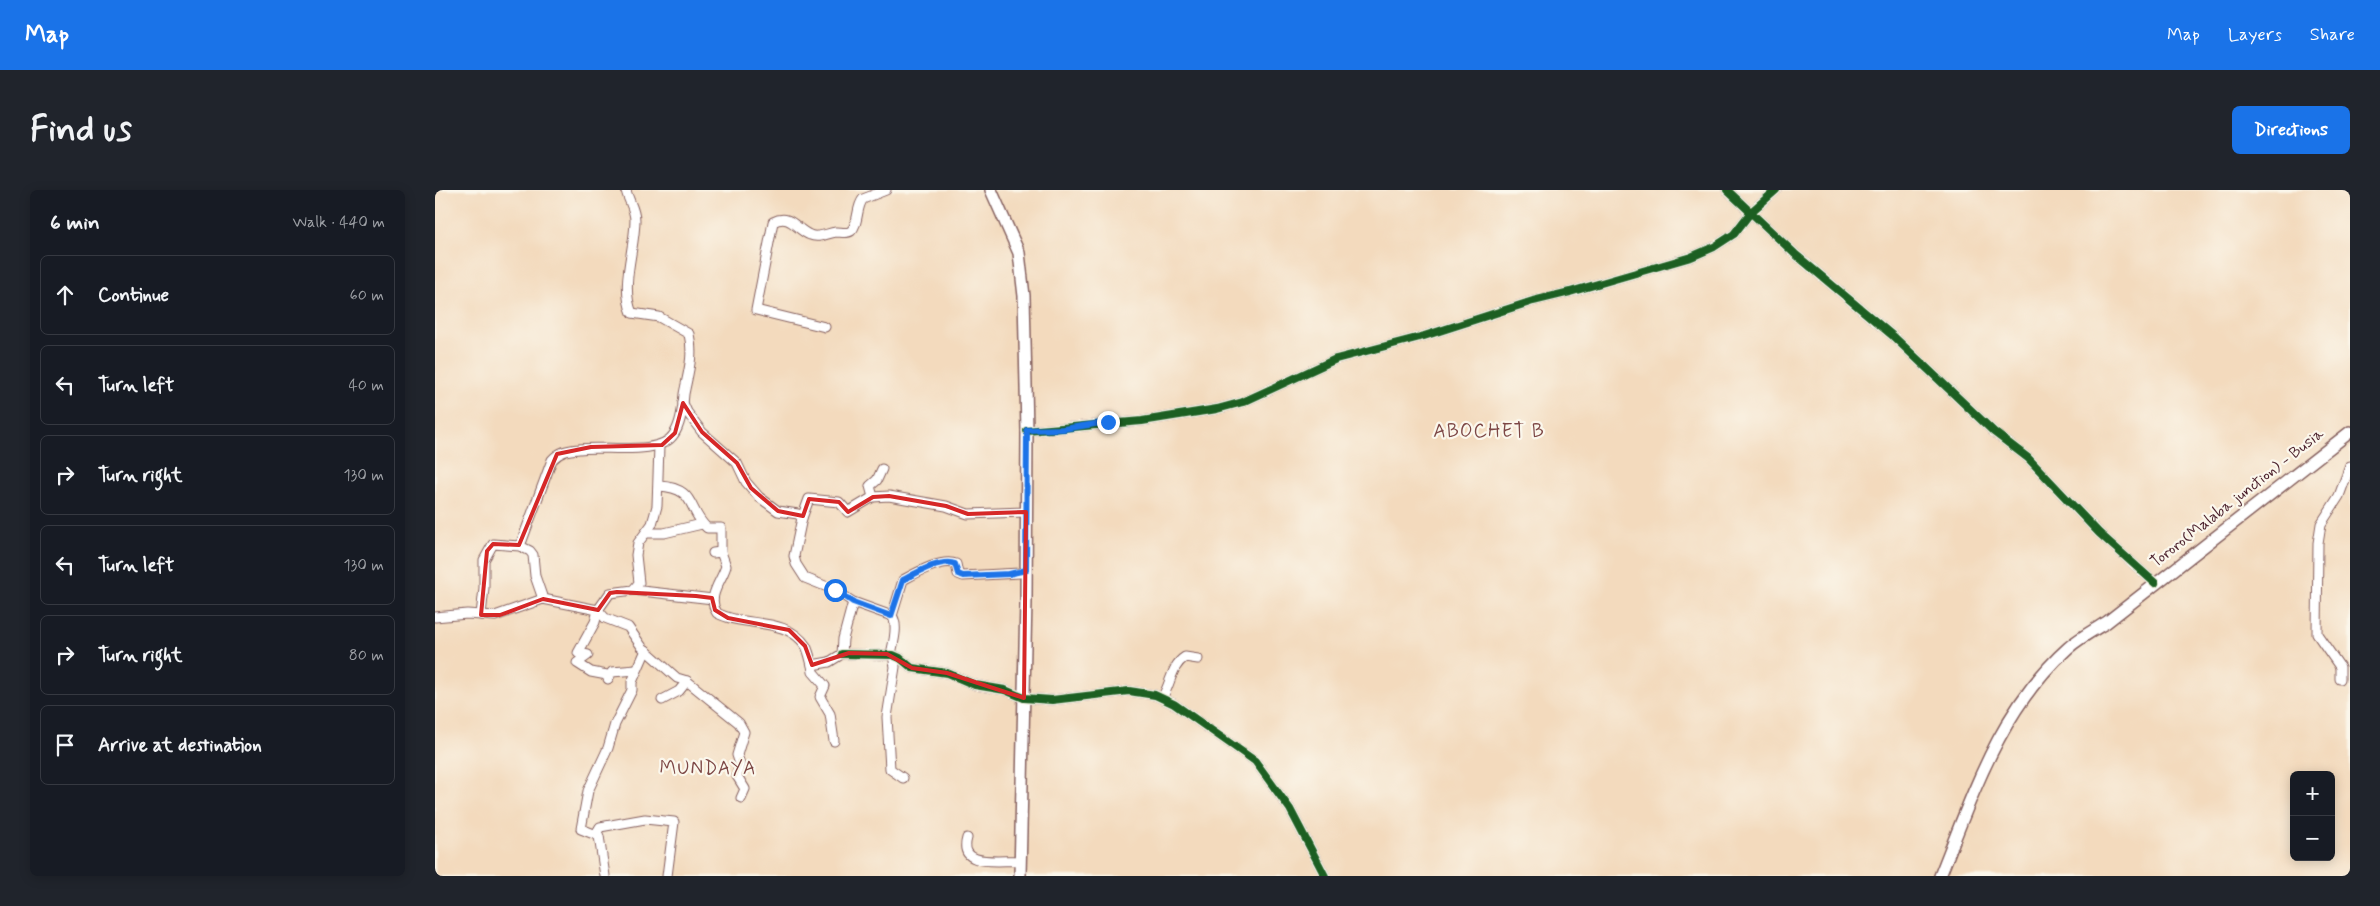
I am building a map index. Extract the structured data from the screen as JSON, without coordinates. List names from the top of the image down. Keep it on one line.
{"streets":{"main road":["Tororo(Malaba junction) - Busia"]},"districts":["ABOCHET B","MUNDAYA"],"page":{"header":"Map","nav":["Map","Layers","Share"],"buttons":"Directions","title":"Find us","heading":["6 min","Walk · 440 m"],"list":[["Continue","60 m"],["Turn left","40 m"],["Turn right","130 m"],["Turn left","130 m"],["Turn right","80 m"],"Arrive at destination"],"map_buttons":["+","−"]}}
